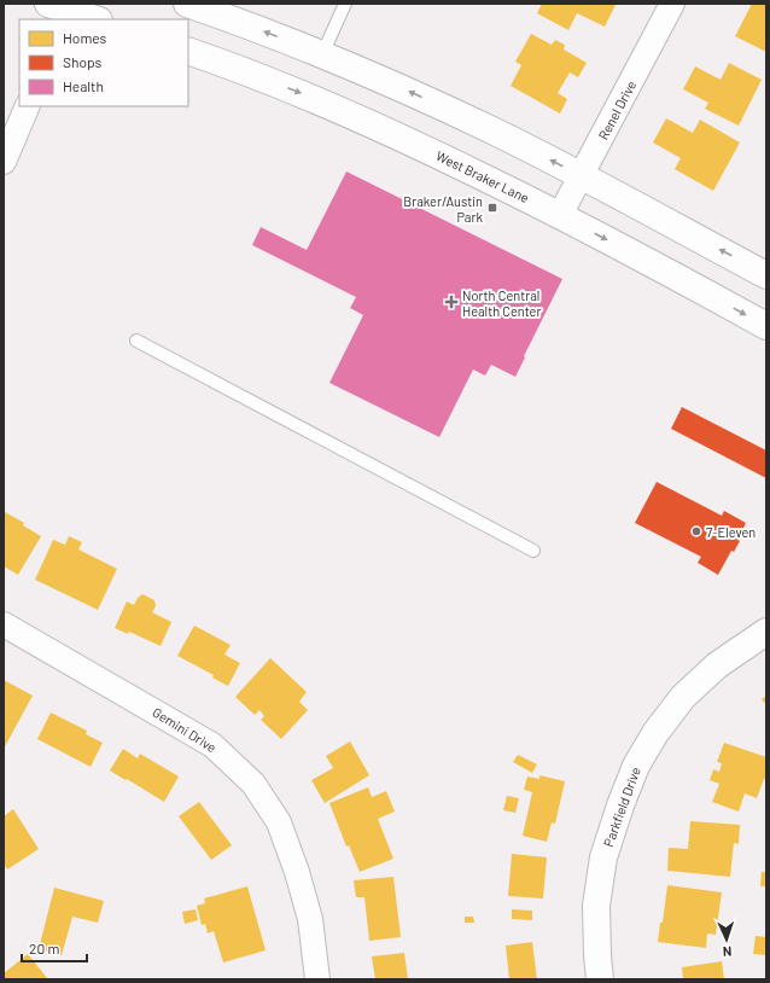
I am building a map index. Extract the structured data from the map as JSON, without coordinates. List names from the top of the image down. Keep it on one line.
{"streets":{"main road":["West Braker Lane","Parkfield Drive"],"street":["Renel Drive","Gemini Drive"]},"crossings":[["Renel Drive","West Braker Lane"]],"places":{"transit":["Braker/Austin Park"],"health":["North Central Health Center"],"other":["7-Eleven"]},"legend":["Homes","Shops","Health"],"scale_bar":"20 m","north":"bottom"}
